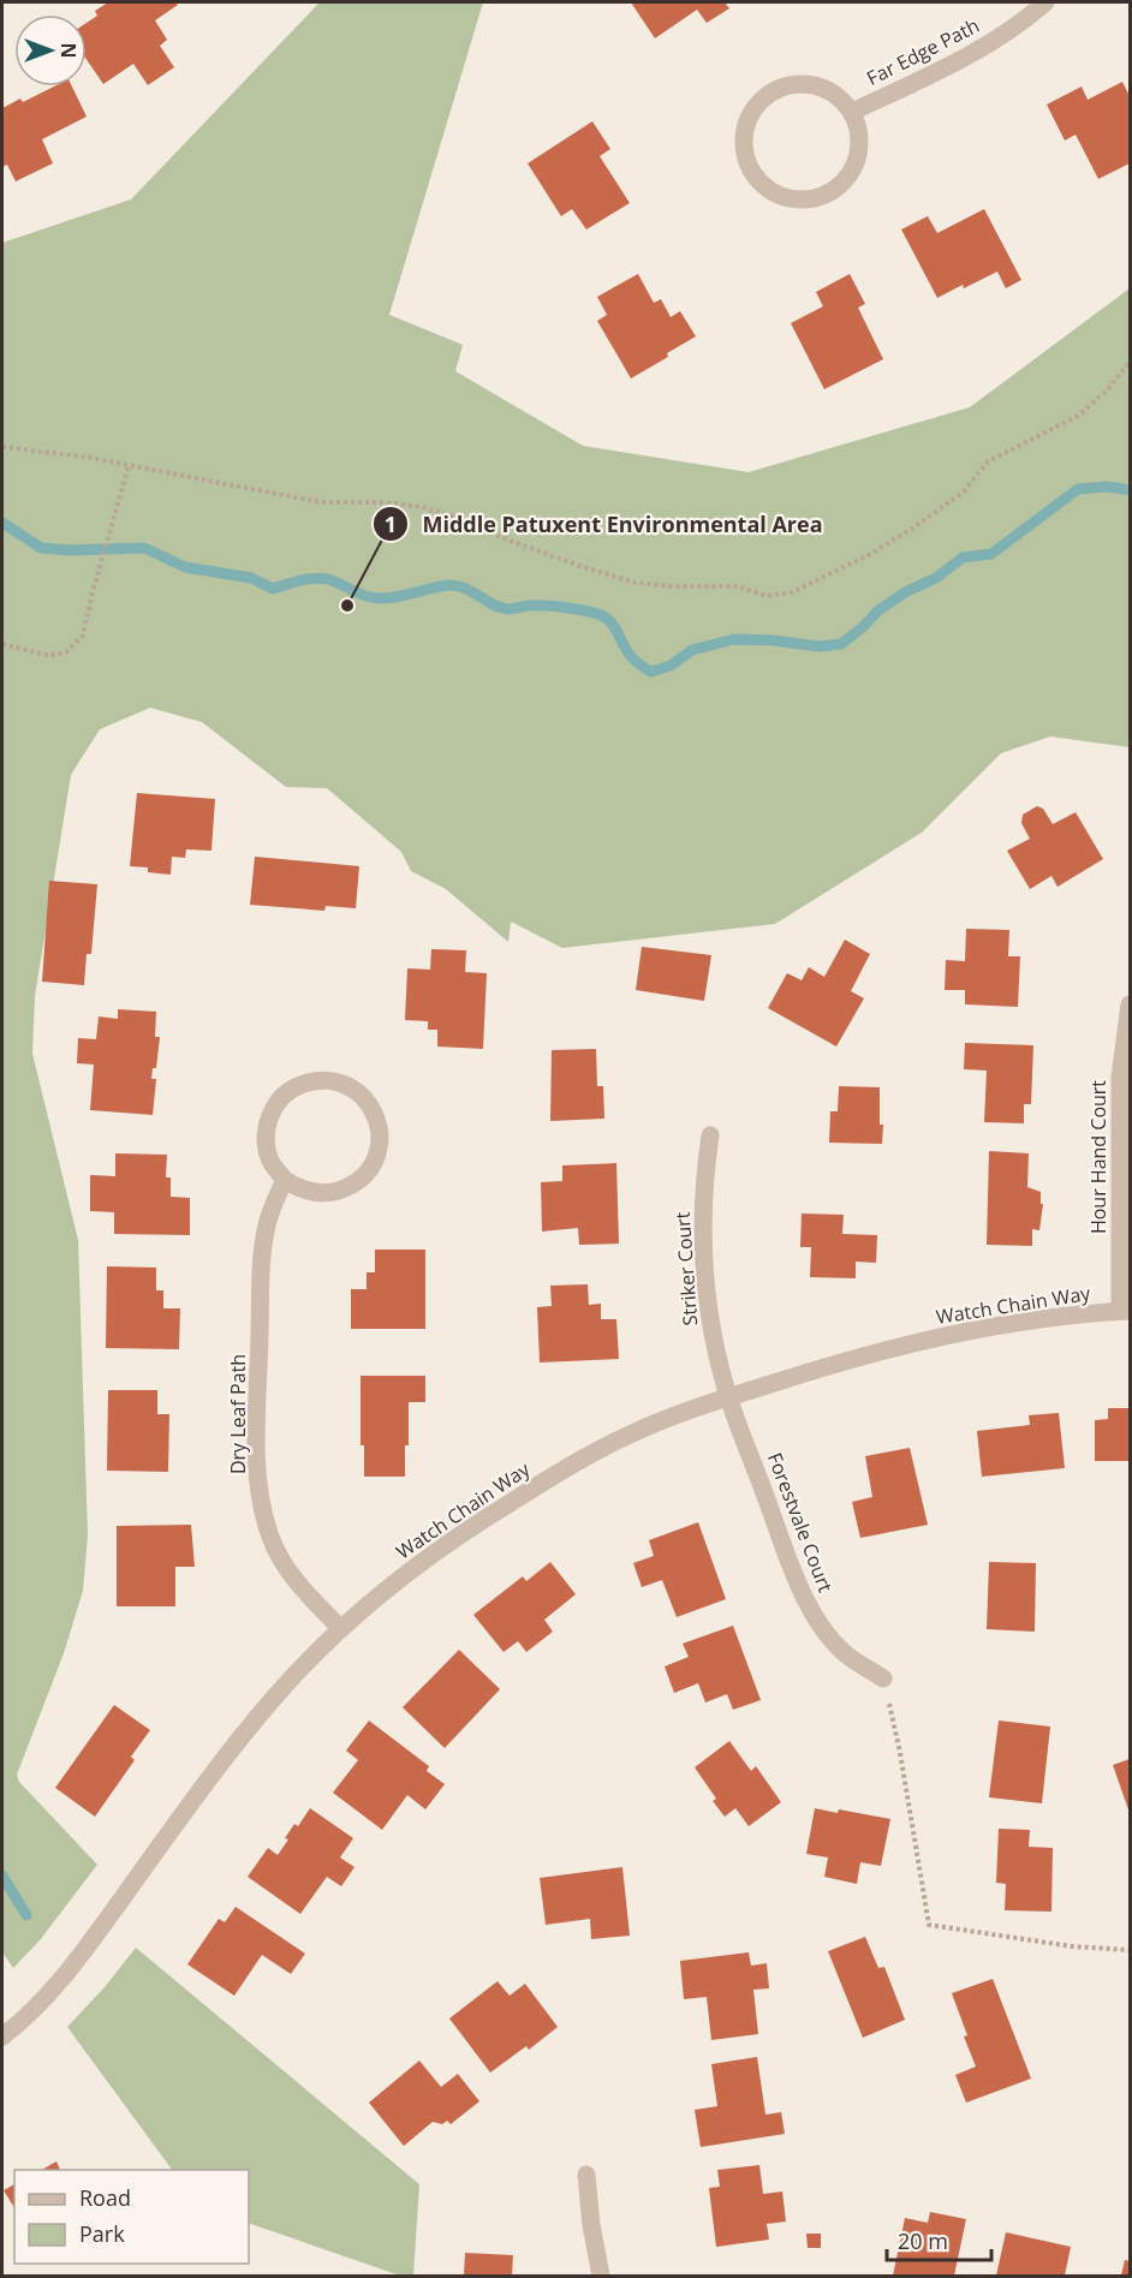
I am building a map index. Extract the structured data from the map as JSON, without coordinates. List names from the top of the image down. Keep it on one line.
{"streets":{"street":["Far Edge Path","Hour Hand Court","Striker Court","Watch Chain Way","Dry Leaf Path","Forestvale Court"]},"crossings":[["Hour Hand Court","Watch Chain Way"],["Striker Court","Watch Chain Way"],["Striker Court","Forestvale Court"],["Watch Chain Way","Dry Leaf Path"],["Watch Chain Way","Forestvale Court"]],"places":["Middle Patuxent Environmental Area"],"legend":["Road","Park"],"scale_bar":"20 m","north":"right"}
